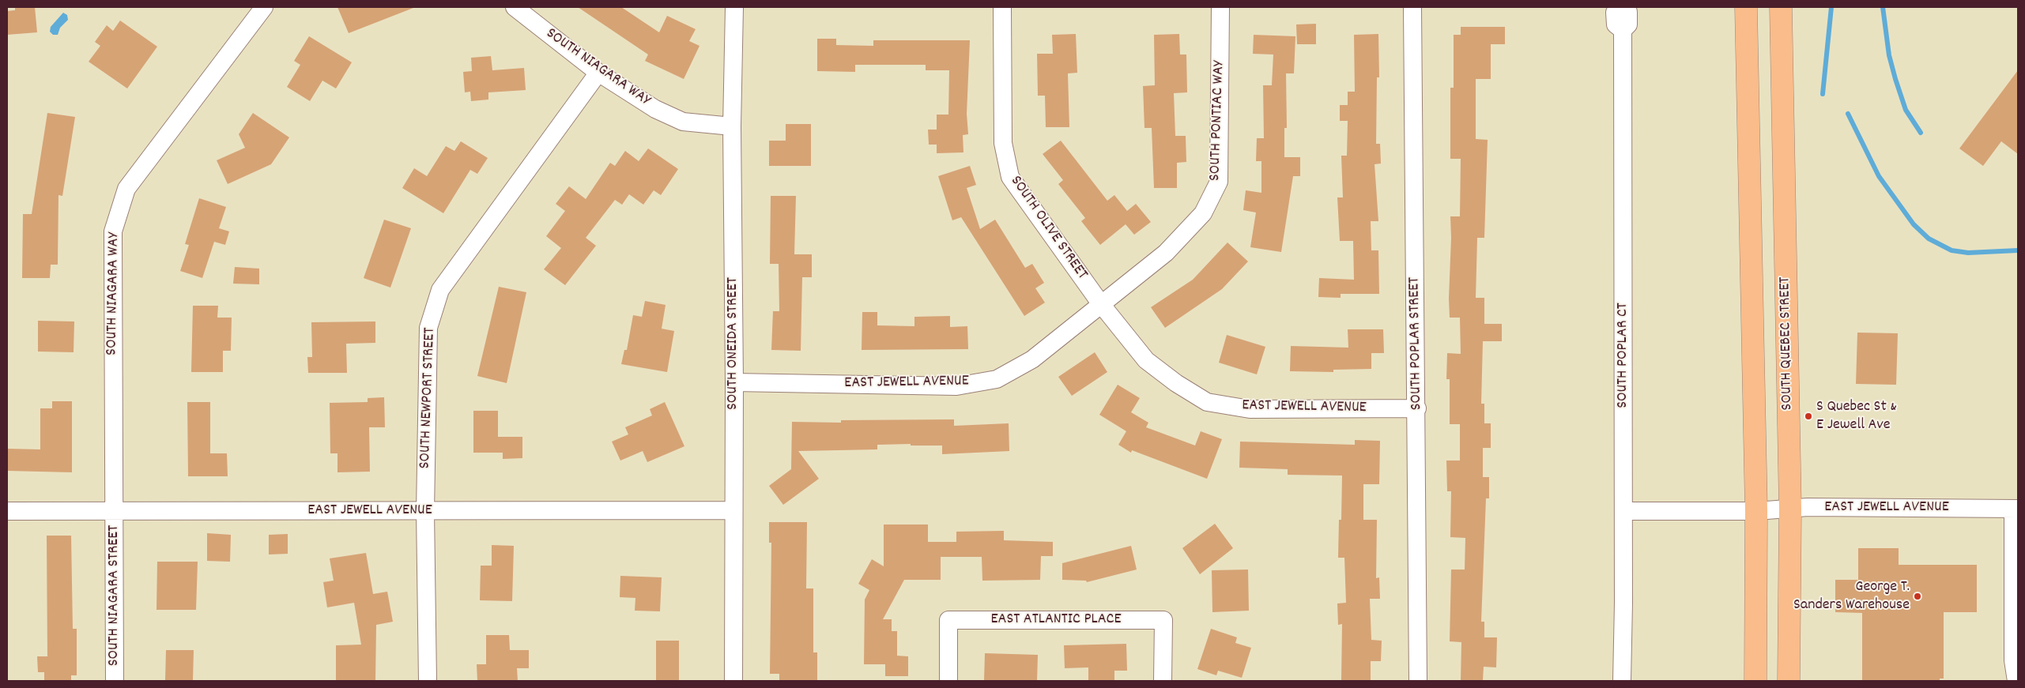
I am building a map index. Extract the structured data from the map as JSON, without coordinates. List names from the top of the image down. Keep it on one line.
{"streets":{"main road":["SOUTH QUEBEC STREET"],"street":["SOUTH NIAGARA WAY","SOUTH PONTIAC WAY","SOUTH OLIVE STREET","SOUTH ONEIDA STREET","SOUTH POPLAR STREET","SOUTH POPLAR CT","EAST JEWELL AVENUE","SOUTH NEWPORT STREET","SOUTH NIAGARA STREET","EAST ATLANTIC PLACE"]},"crossings":[["SOUTH NIAGARA WAY","SOUTH ONEIDA STREET"],["SOUTH NIAGARA WAY","EAST JEWELL AVENUE"],["SOUTH NIAGARA WAY","SOUTH NEWPORT STREET"],["SOUTH NIAGARA WAY","SOUTH NIAGARA STREET"],["SOUTH PONTIAC WAY","SOUTH OLIVE STREET"],["SOUTH PONTIAC WAY","EAST JEWELL AVENUE"],["SOUTH OLIVE STREET","EAST JEWELL AVENUE"],["SOUTH ONEIDA STREET","EAST JEWELL AVENUE"],["SOUTH POPLAR STREET","EAST JEWELL AVENUE"],["SOUTH QUEBEC STREET","EAST JEWELL AVENUE"],["SOUTH POPLAR CT","EAST JEWELL AVENUE"],["EAST JEWELL AVENUE","SOUTH NEWPORT STREET"],["EAST JEWELL AVENUE","SOUTH NIAGARA STREET"]],"places":["S Quebec St & E Jewell Ave","George T. Sanders Warehouse"]}
